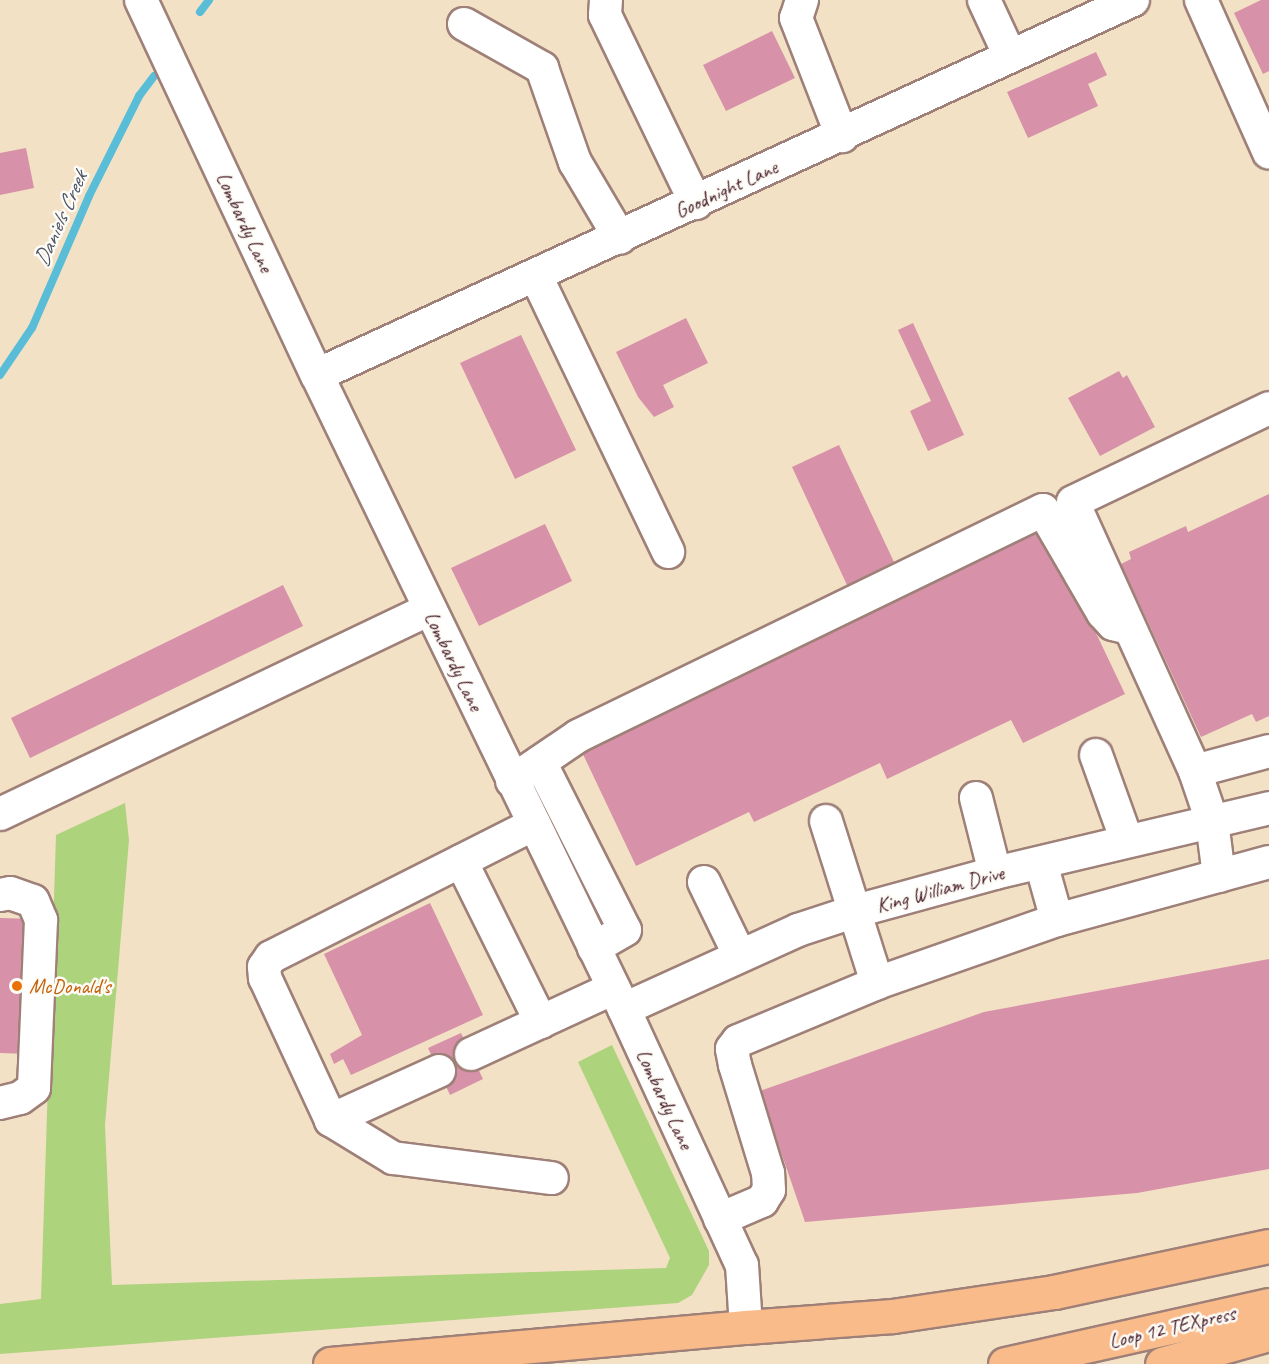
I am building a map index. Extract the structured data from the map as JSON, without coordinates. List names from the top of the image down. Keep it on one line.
{"streets":{"main road":["Loop 12 TEXpress"],"street":["Goodnight Lane","Lombardy Lane","King William Drive"]},"crossings":[["Goodnight Lane","Lombardy Lane"],["Lombardy Lane","King William Drive"]],"water":["Daniels Creek"],"places":["McDonald's"]}
